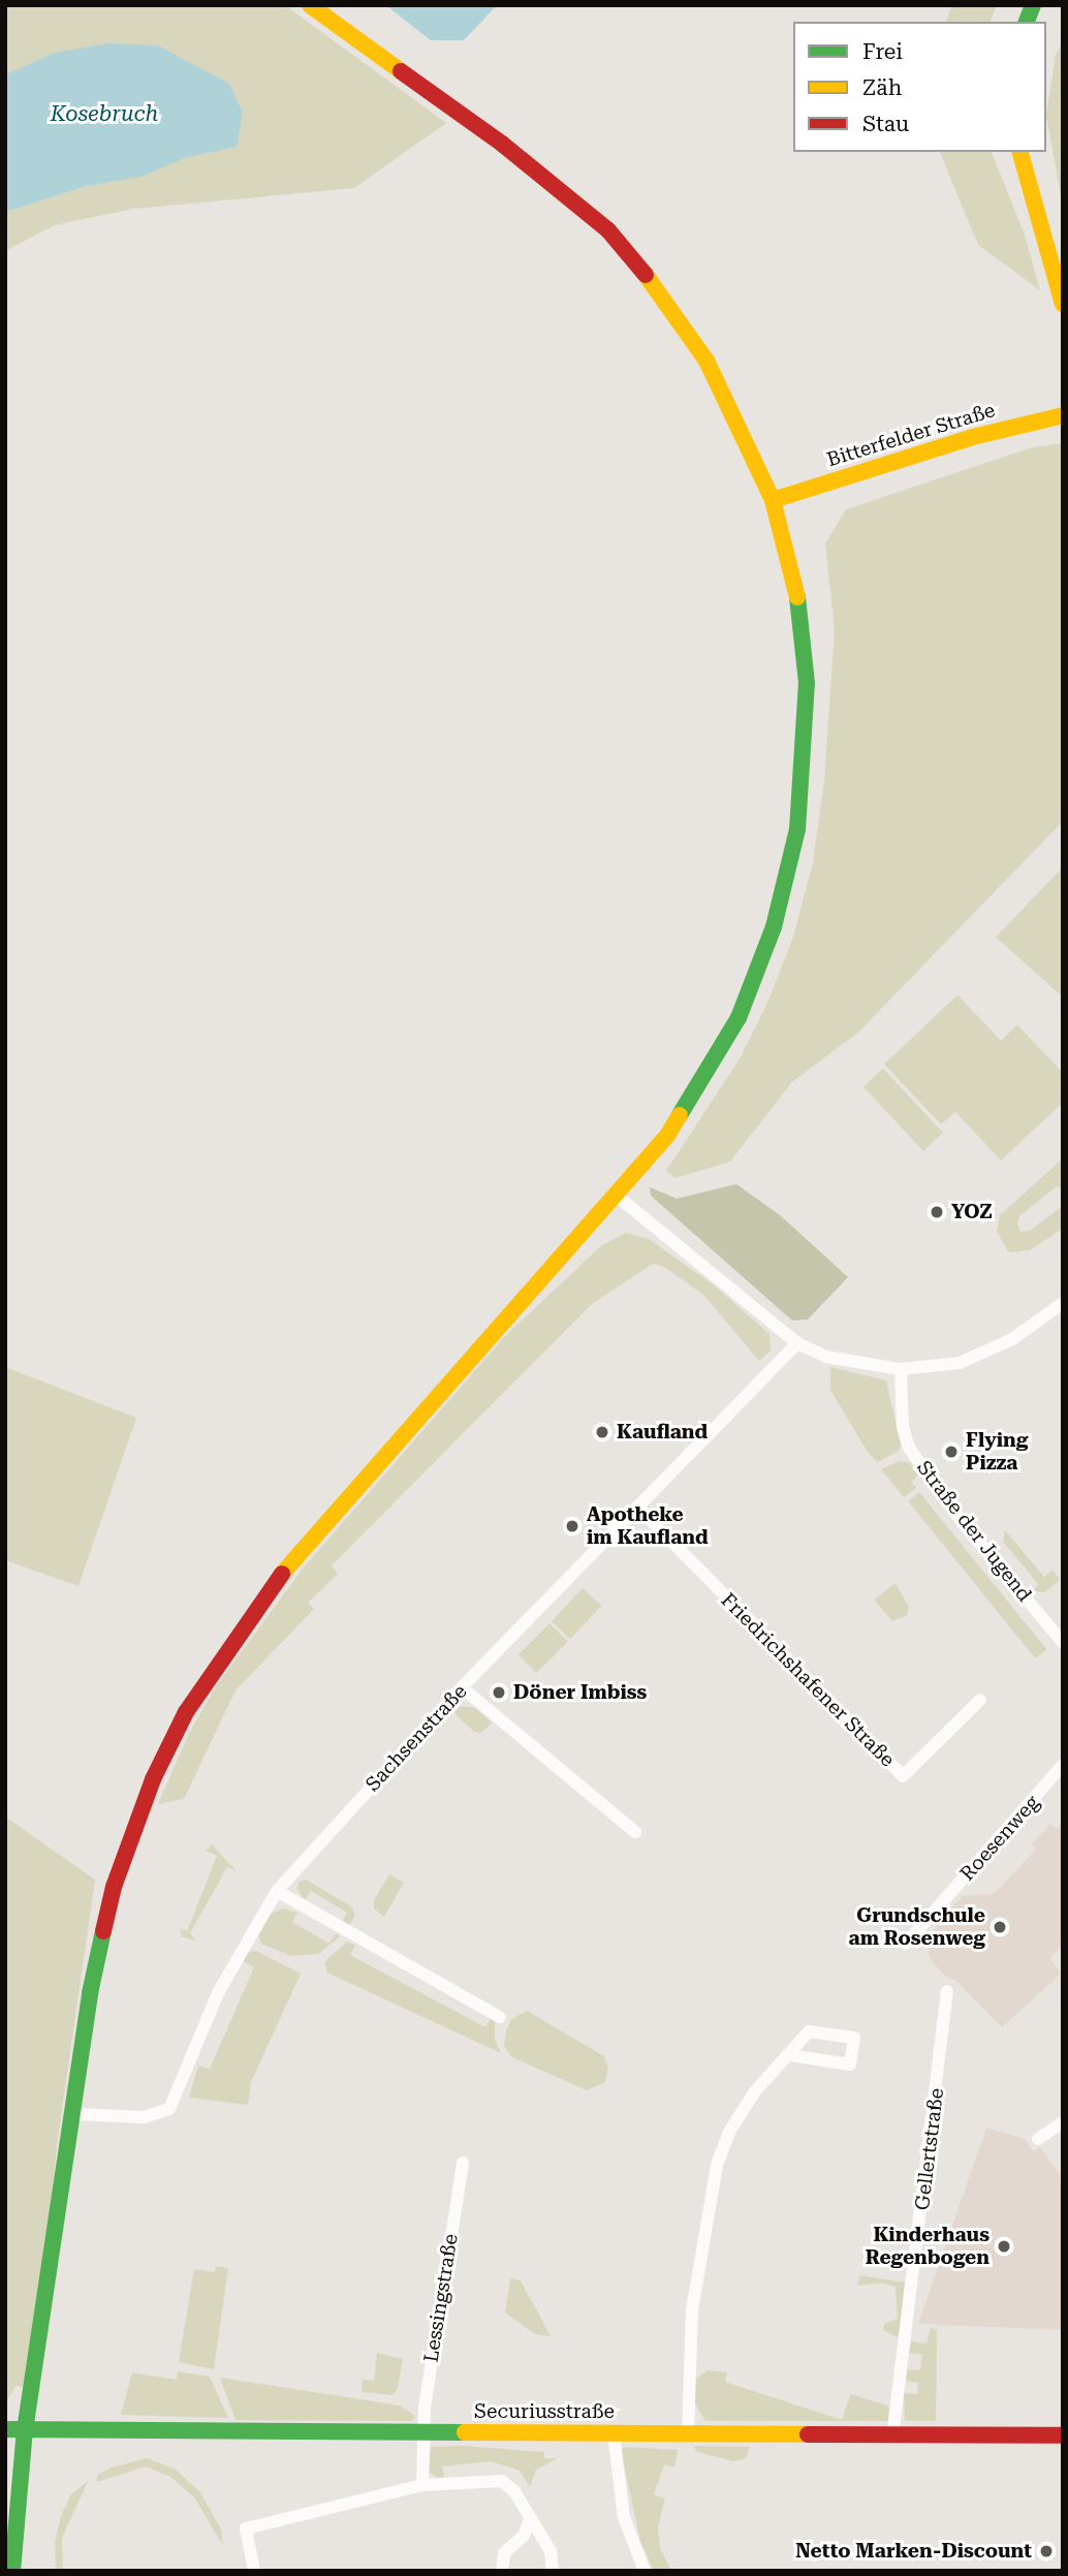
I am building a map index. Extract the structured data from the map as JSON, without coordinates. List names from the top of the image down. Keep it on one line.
{"streets":{"main road":["Bitterfelder Straße","Securiusstraße"],"street":["Straße der Jugend","Friedrichshafener Straße","Sachsenstraße","Roesenweg","Gellertstraße","Lessingstraße"]},"crossings":[["Friedrichshafener Straße","Sachsenstraße"],["Gellertstraße","Securiusstraße"],["Lessingstraße","Securiusstraße"]],"water":["Kosebruch"],"places":["YOZ","Kaufland","Flying Pizza","Apotheke im Kaufland","Döner Imbiss","Grundschule am Rosenweg","Kinderhaus Regenbogen","Netto Marken-Discount"],"legend":["Frei","Zäh","Stau"]}
